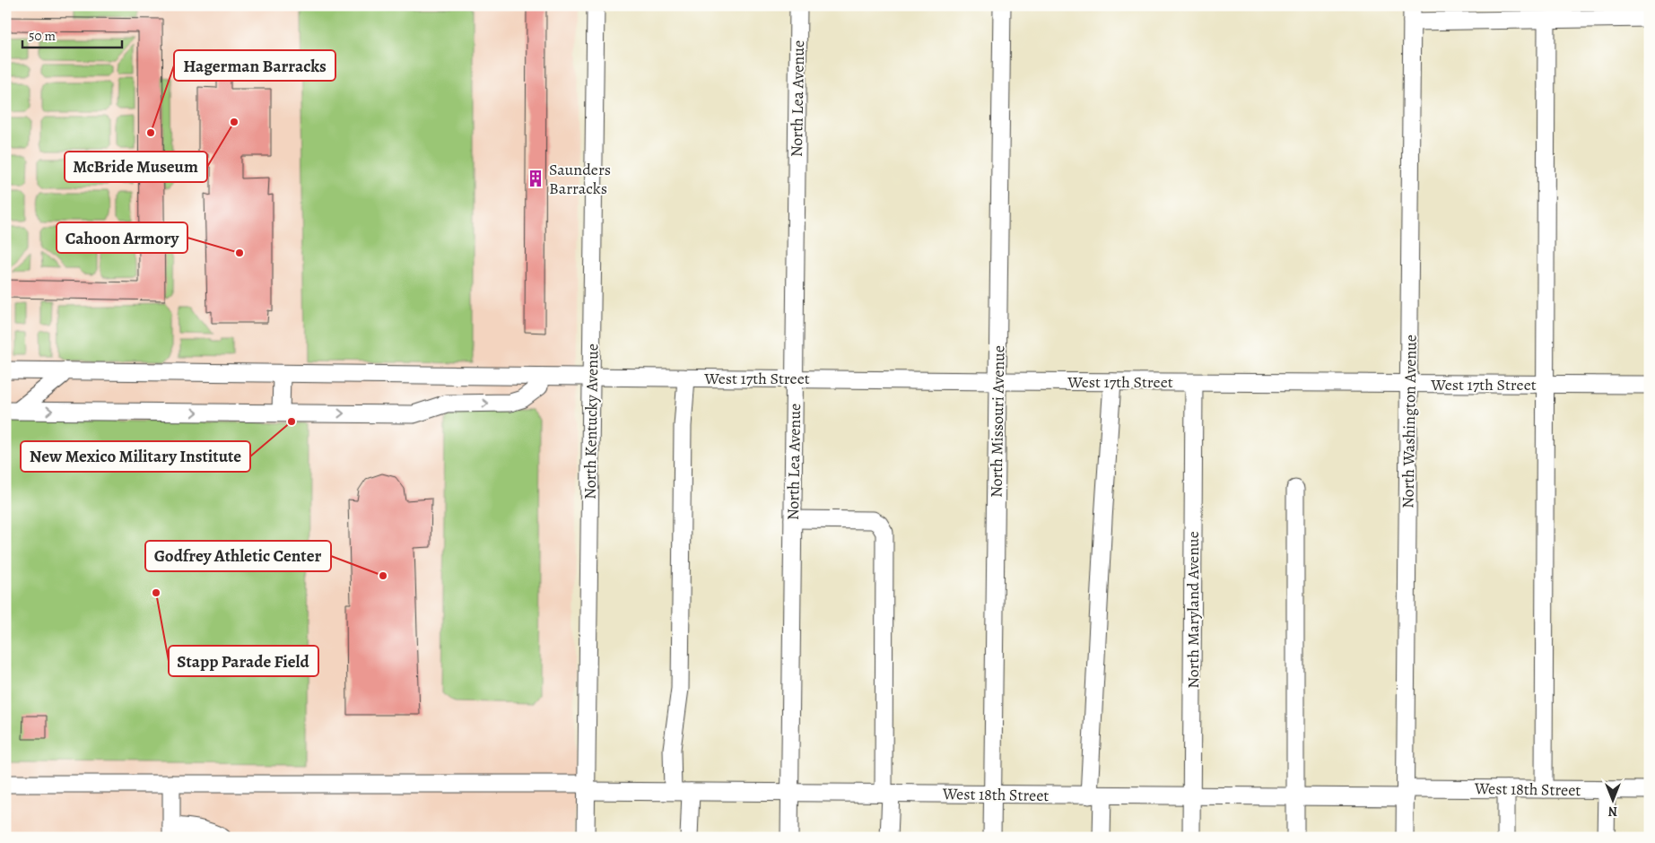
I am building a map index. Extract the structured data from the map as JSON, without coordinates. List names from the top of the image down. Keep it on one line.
{"streets":{"street":["North Lea Avenue","West 17th Street","North Kentucky Avenue","North Missouri Avenue","North Washington Avenue","North Maryland Avenue","West 18th Street"]},"crossings":[["North Lea Avenue","West 17th Street"],["North Lea Avenue","West 18th Street"],["West 17th Street","North Kentucky Avenue"],["West 17th Street","North Missouri Avenue"],["West 17th Street","North Washington Avenue"],["West 17th Street","North Maryland Avenue"],["North Kentucky Avenue","West 18th Street"],["North Missouri Avenue","West 18th Street"],["North Washington Avenue","West 18th Street"],["North Maryland Avenue","West 18th Street"]],"places":{"other":["McBride Museum","Hagerman Barracks","Cahoon Armory","New Mexico Military Institute","Godfrey Athletic Center","Stapp Parade Field"],"building":["Saunders Barracks"]},"scale_bar":"50 m","north":"bottom"}
